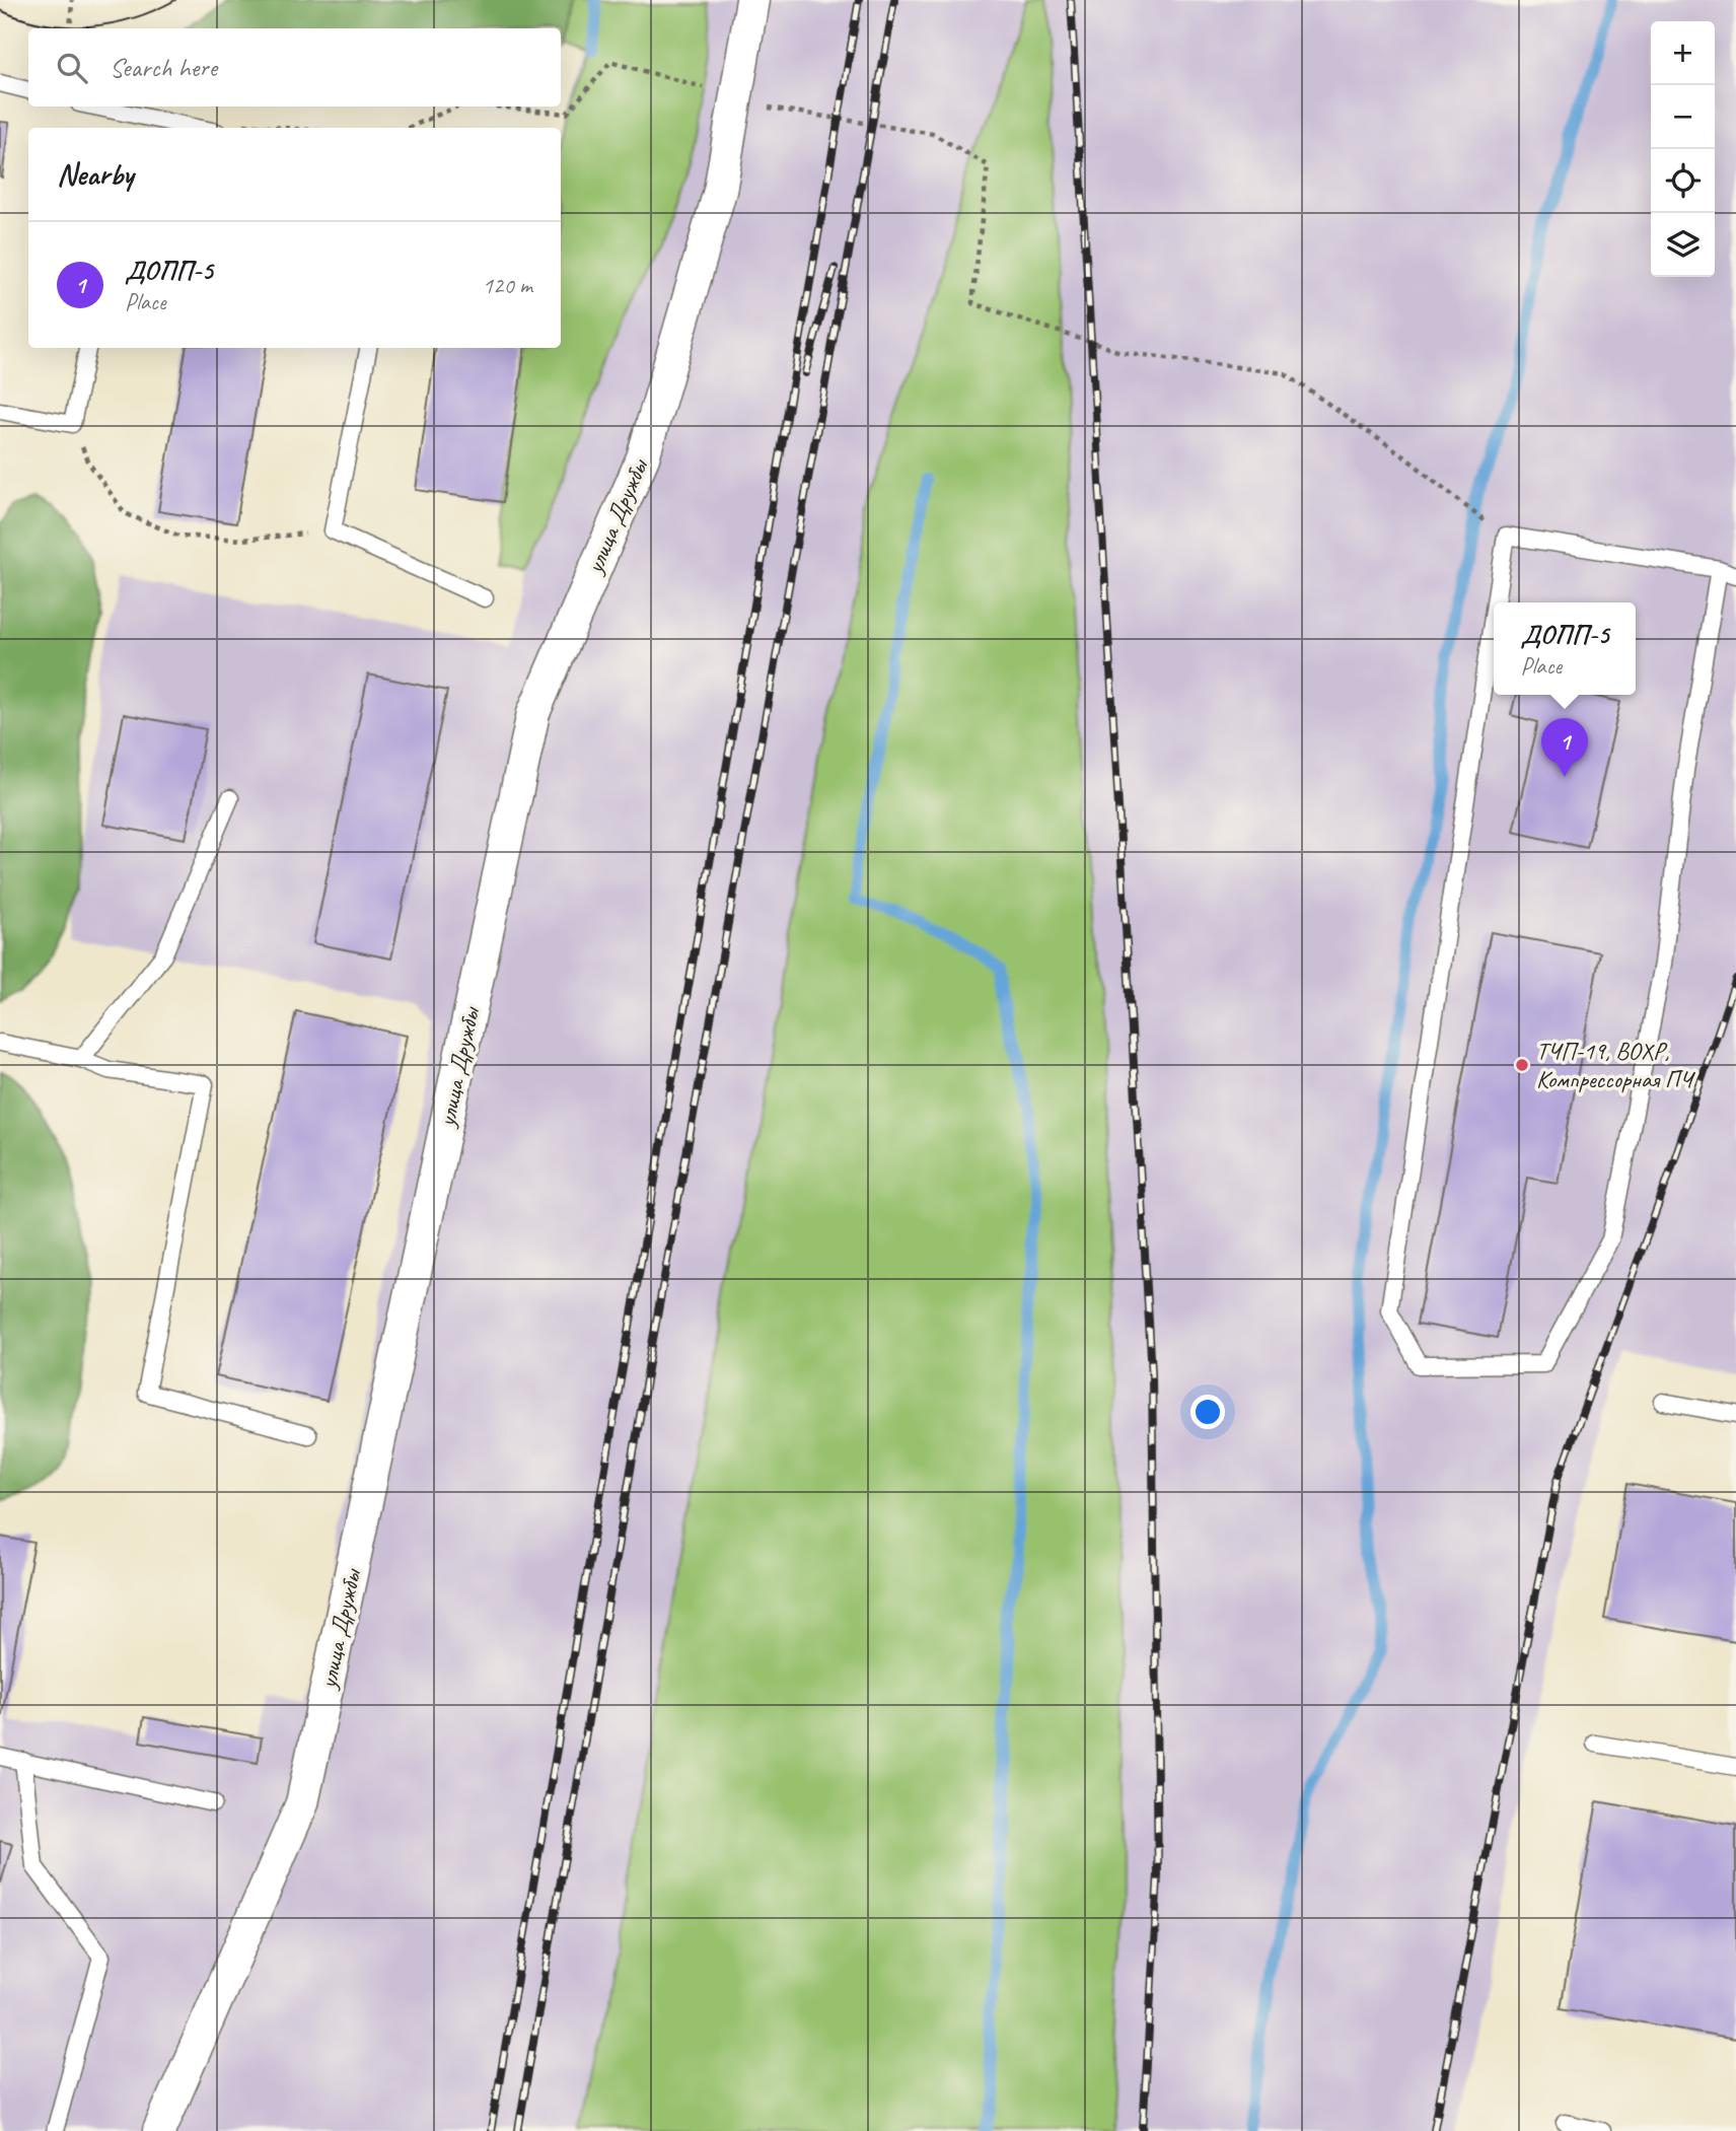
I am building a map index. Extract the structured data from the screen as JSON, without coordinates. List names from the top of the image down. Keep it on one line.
{"streets":{"street":["улица Дружбы"]},"places":["ТЧП-19, ВОХР, Компрессорная ПЧ"],"page":{"map_buttons":["+","−"],"search":"Search here","heading":"Nearby","list":[{"mark":"1","name":"ДОПП-5","note":"Place","value":"120 m"}],"popup":["ДОПП-5","Place"],"pins":"1"}}
